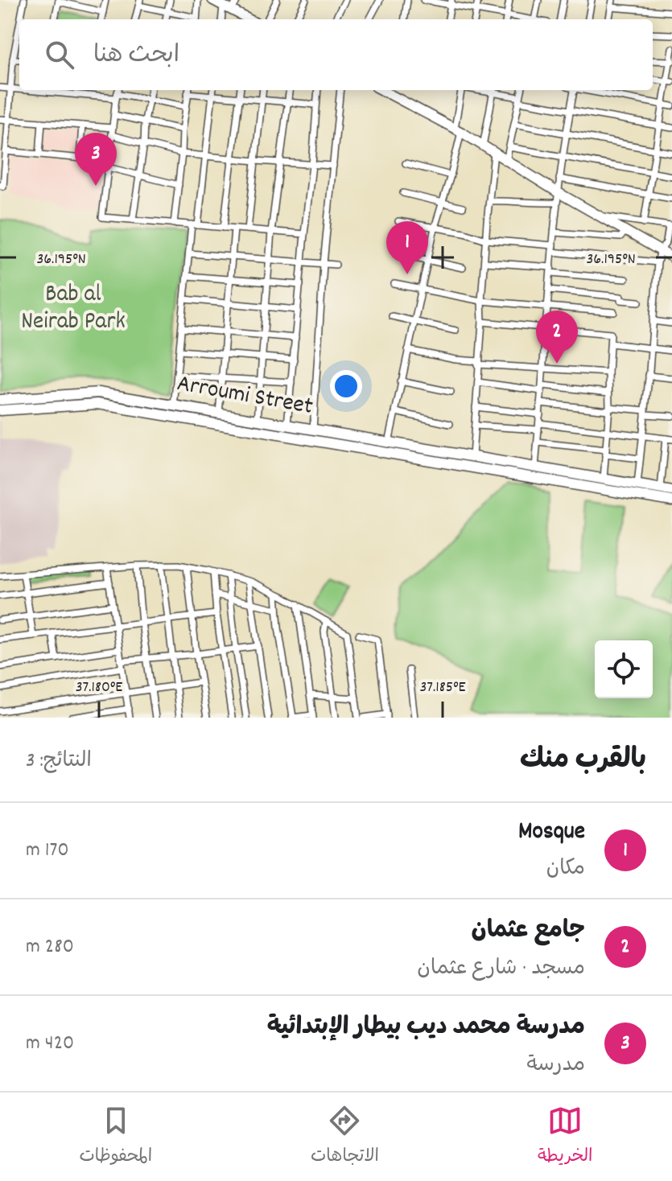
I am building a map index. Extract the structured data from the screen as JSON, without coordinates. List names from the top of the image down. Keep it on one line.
{"streets":{"main road":["Arroumi Street"]},"parks":["Bab al Neirab Park"],"page":{"search":"ابحث هنا","pins":["3","1","2"],"heading":["بالقرب منك","النتائج: 3"],"list":[{"mark":"1","name":"Mosque","note":"مكان","value":"170 m"},{"mark":"2","name":"جامع عثمان","note":"مسجد · شارع عثمان","value":"280 m"},{"mark":"3","name":"مدرسة محمد ديب بيطار الإبتدائية","note":"مدرسة","value":"420 m"}],"nav":["الخريطة","الاتجاهات","المحفوظات"]},"coordinates":["36.195°N","37.180°E","37.185°E"]}
